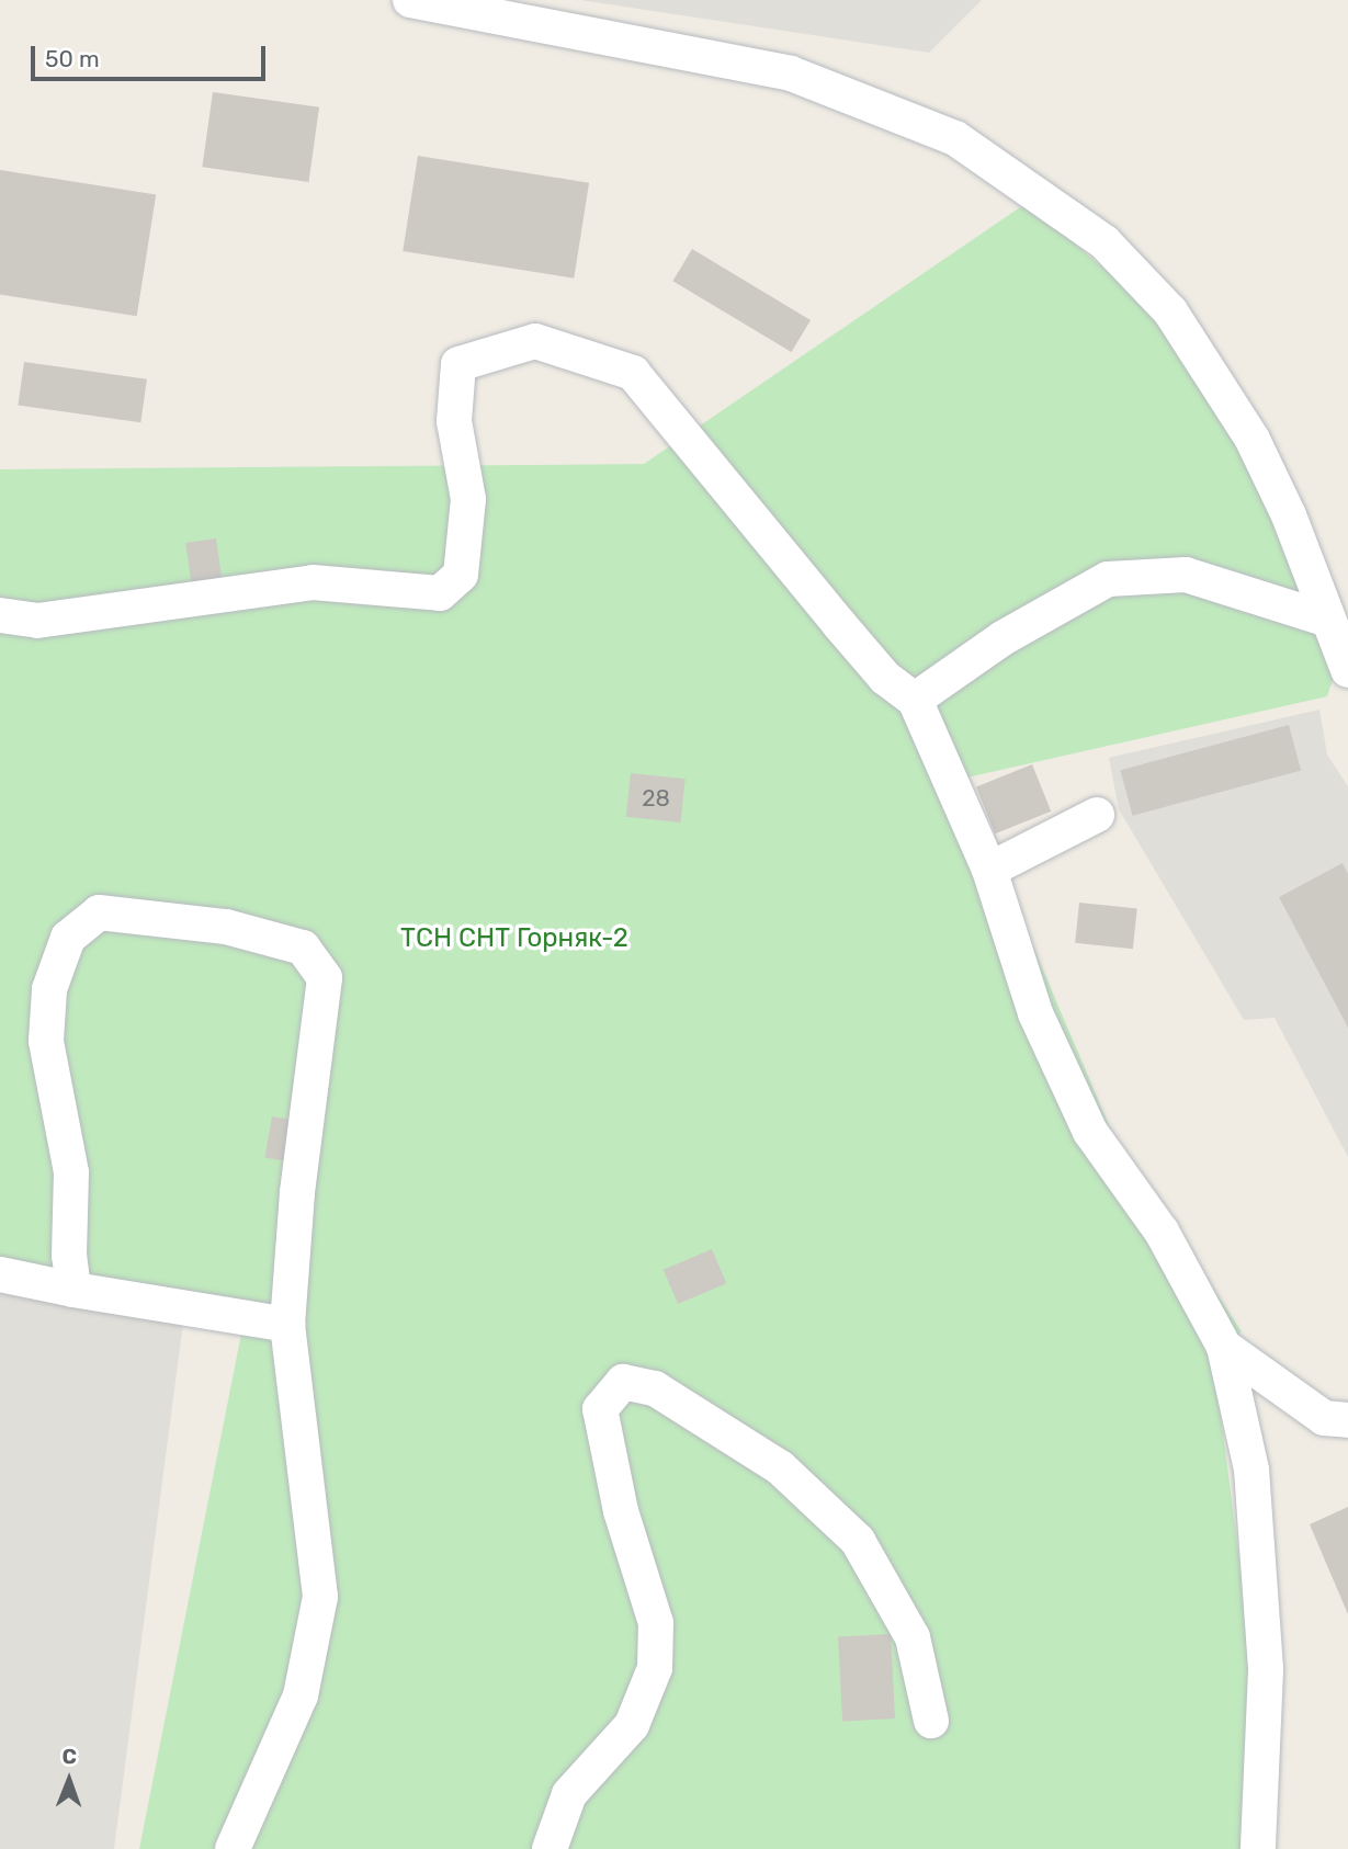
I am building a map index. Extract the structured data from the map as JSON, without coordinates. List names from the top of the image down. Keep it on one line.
{"parks":["ТСН СНТ Горняк-2"],"house_numbers":["28"],"scale_bar":"50 m","north":"top"}
